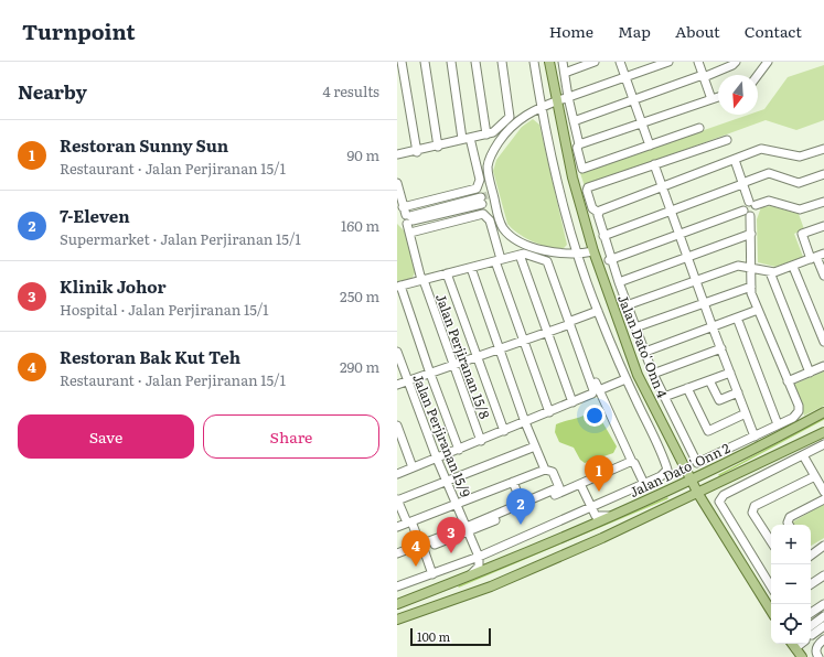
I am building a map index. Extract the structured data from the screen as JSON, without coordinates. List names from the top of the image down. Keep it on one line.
{"streets":{"main road":["Jalan Dato' Onn 4","Jalan Dato' Onn 2"],"street":["Jalan Perjiranan 15/8","Jalan Perjiranan 15/9"]},"crossings":[["Jalan Dato' Onn 4","Jalan Dato' Onn 2"]],"scale_bar":"100 m","north":"bottom","page":{"header":"Turnpoint","nav":["Home","Map","About","Contact"],"heading":["Nearby","4 results"],"list":[{"mark":"1","name":"Restoran Sunny Sun","note":"Restaurant · Jalan Perjiranan 15/1","value":"90 m"},{"mark":"2","name":"7-Eleven","note":"Supermarket · Jalan Perjiranan 15/1","value":"160 m"},{"mark":"3","name":"Klinik Johor","note":"Hospital · Jalan Perjiranan 15/1","value":"250 m"},{"mark":"4","name":"Restoran Bak Kut Teh","note":"Restaurant · Jalan Perjiranan 15/1","value":"290 m"}],"buttons":["Save","Share"],"pins":["1","2","3","4"],"map_buttons":["+","−"],"scale":"100 m"}}
